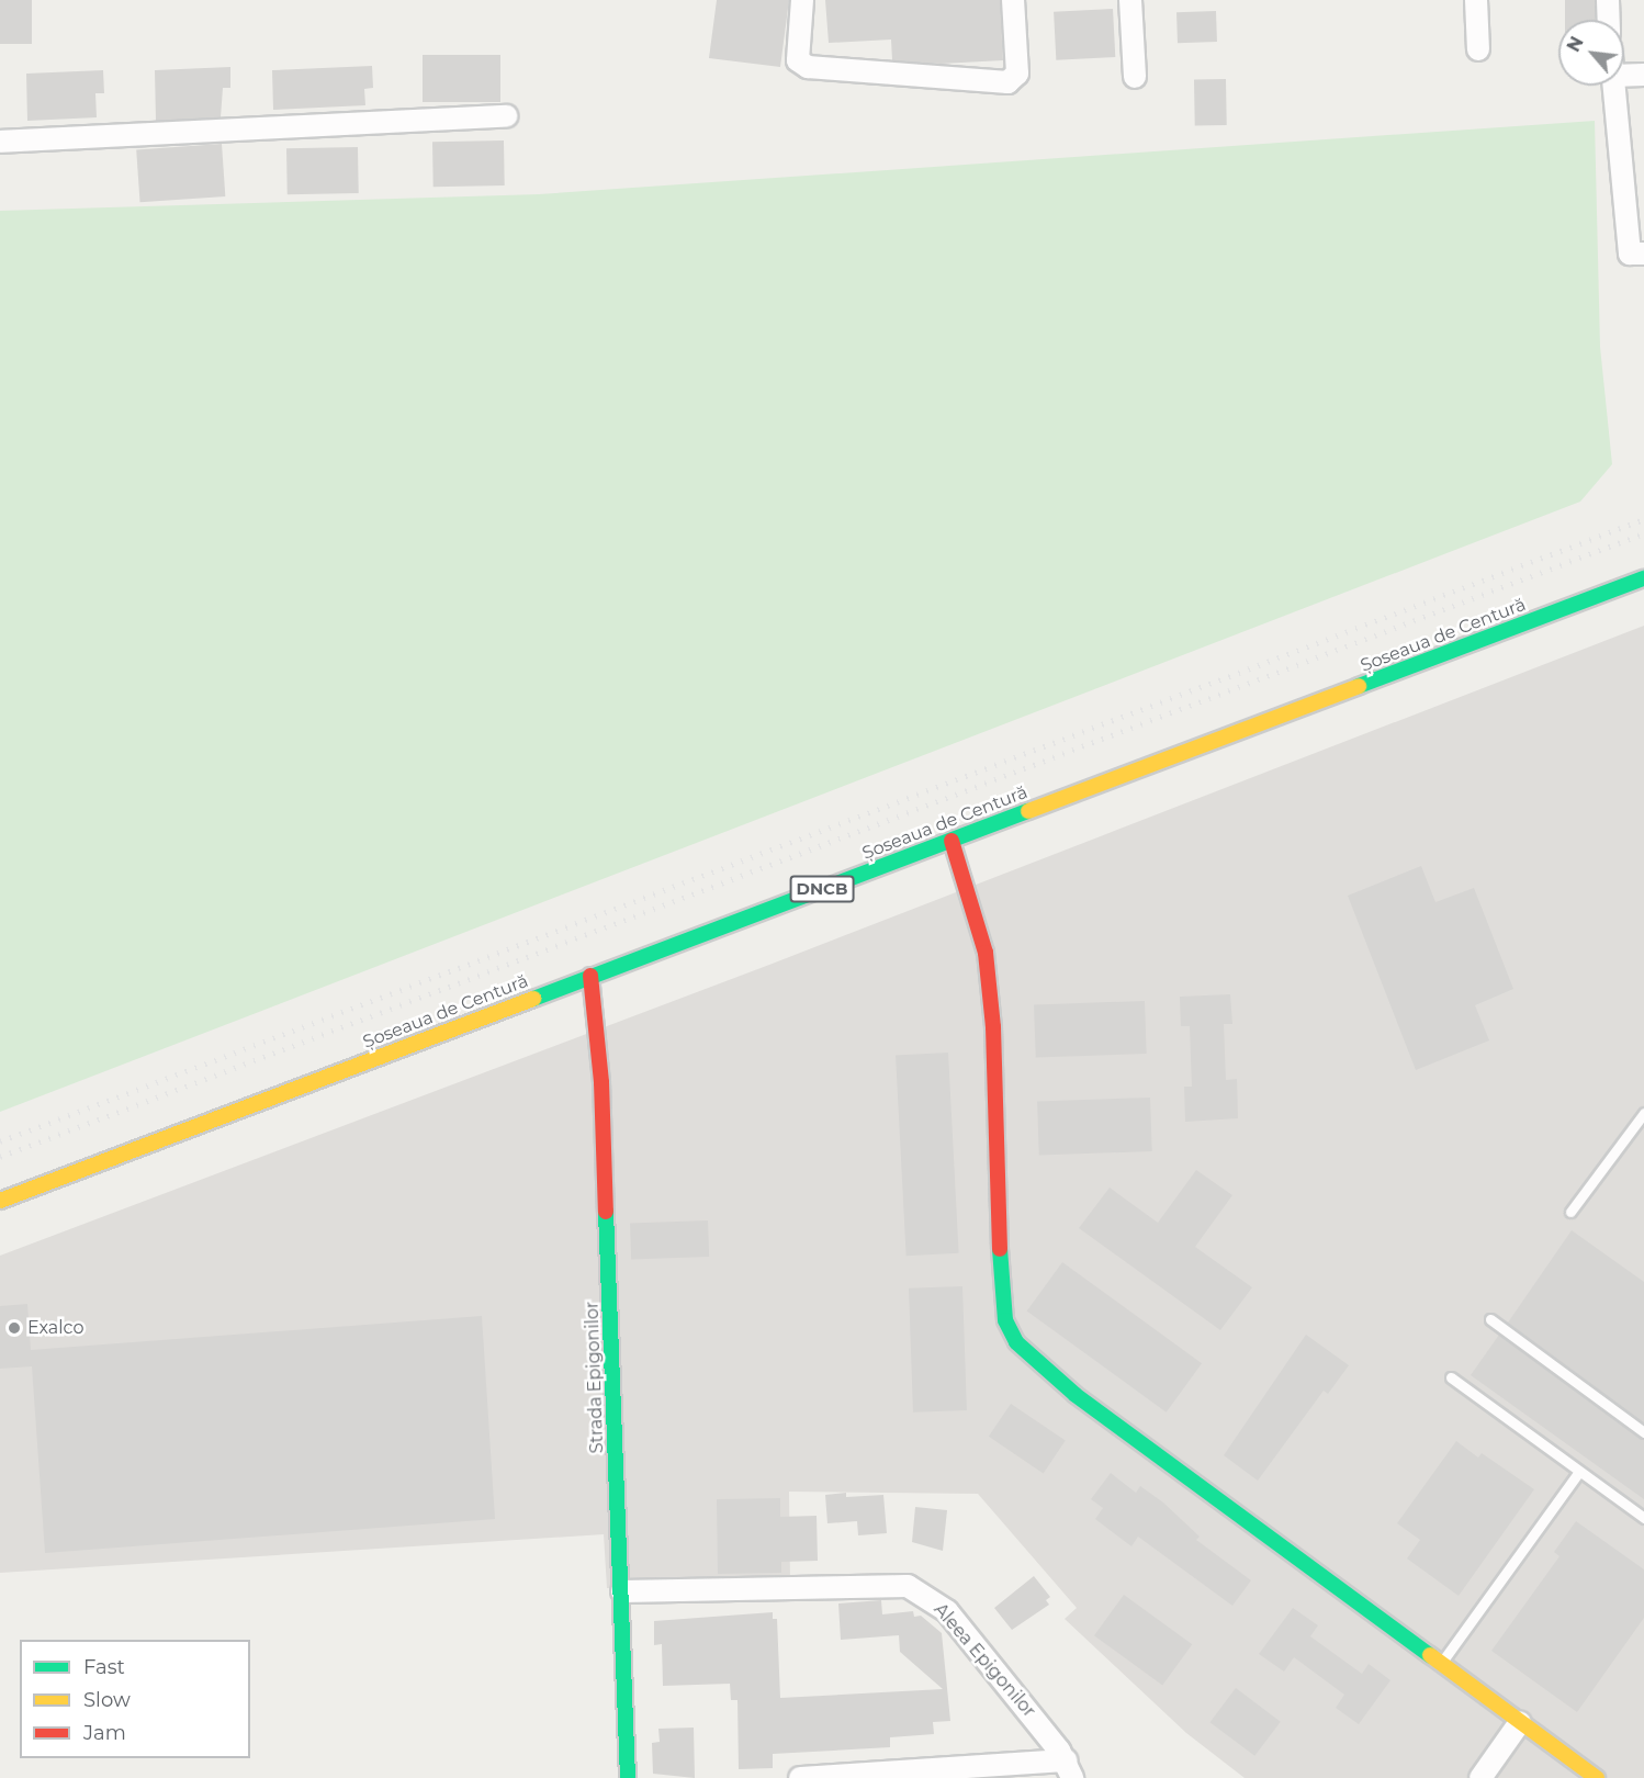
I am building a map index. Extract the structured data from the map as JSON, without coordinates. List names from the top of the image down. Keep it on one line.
{"streets":{"street":["Șoseaua de Centură","DNCB","Strada Epigonilor","Aleea Epigonilor"]},"crossings":[["Șoseaua de Centură","Strada Epigonilor"],["Strada Epigonilor","Aleea Epigonilor"]],"places":["Exalco"],"legend":["Fast","Slow","Jam"],"north":"top left"}
